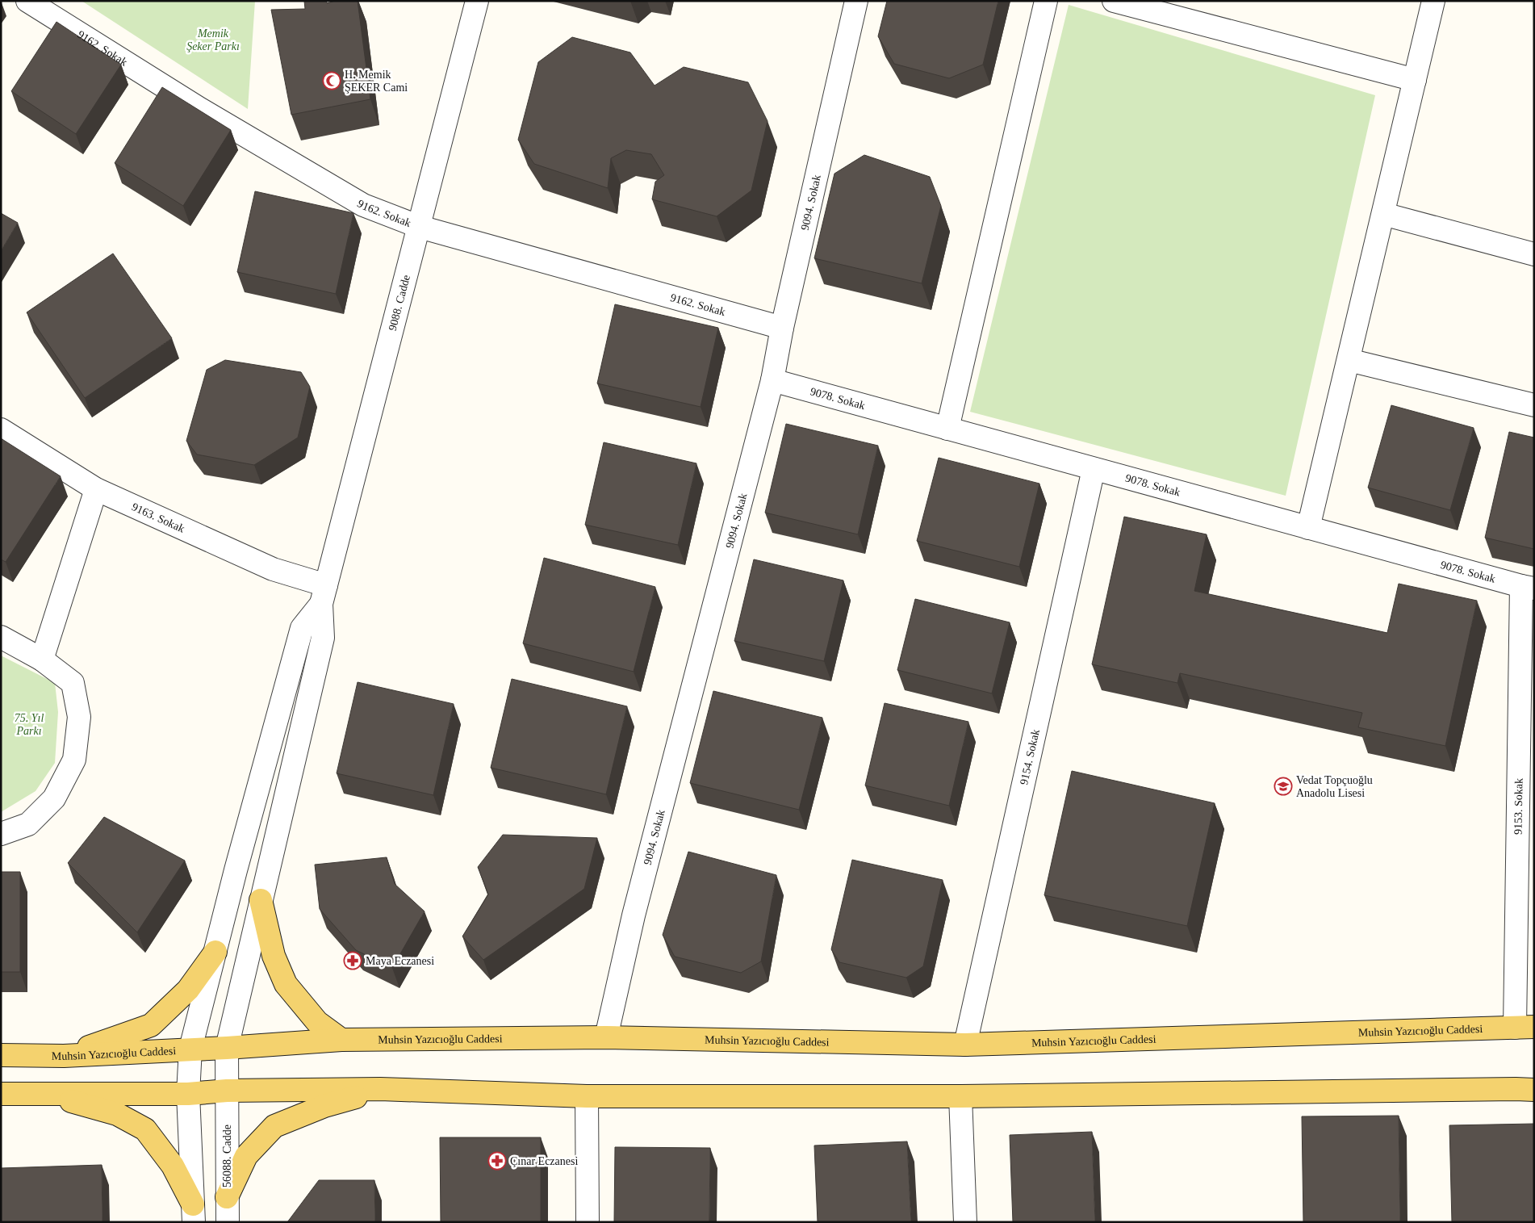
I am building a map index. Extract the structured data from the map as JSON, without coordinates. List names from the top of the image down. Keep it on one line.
{"streets":{"main road":["Muhsin Yazıcıoğlu Caddesi"],"street":["9162. Sokak","9094. Sokak","9088. Cadde","9078. Sokak","9163. Sokak","9154. Sokak","9153. Sokak","56088. Cadde"]},"crossings":[["9162. Sokak","9094. Sokak"],["9162. Sokak","9088. Cadde"],["9094. Sokak","9078. Sokak"],["9094. Sokak","Muhsin Yazıcıoğlu Caddesi"],["9088. Cadde","9163. Sokak"],["9088. Cadde","56088. Cadde"],["9078. Sokak","9154. Sokak"],["9078. Sokak","9153. Sokak"],["9163. Sokak","56088. Cadde"],["9154. Sokak","Muhsin Yazıcıoğlu Caddesi"],["9153. Sokak","Muhsin Yazıcıoğlu Caddesi"],["Muhsin Yazıcıoğlu Caddesi","56088. Cadde"]],"parks":["Memik Şeker Parkı","75. Yıl Parkı"],"places":{"mosque":["H. Memik ŞEKER Cami"],"school or university":["Vedat Topçuoğlu Anadolu Lisesi"],"pharmacy":["Maya Eczanesi","Çınar Eczanesi"]}}
